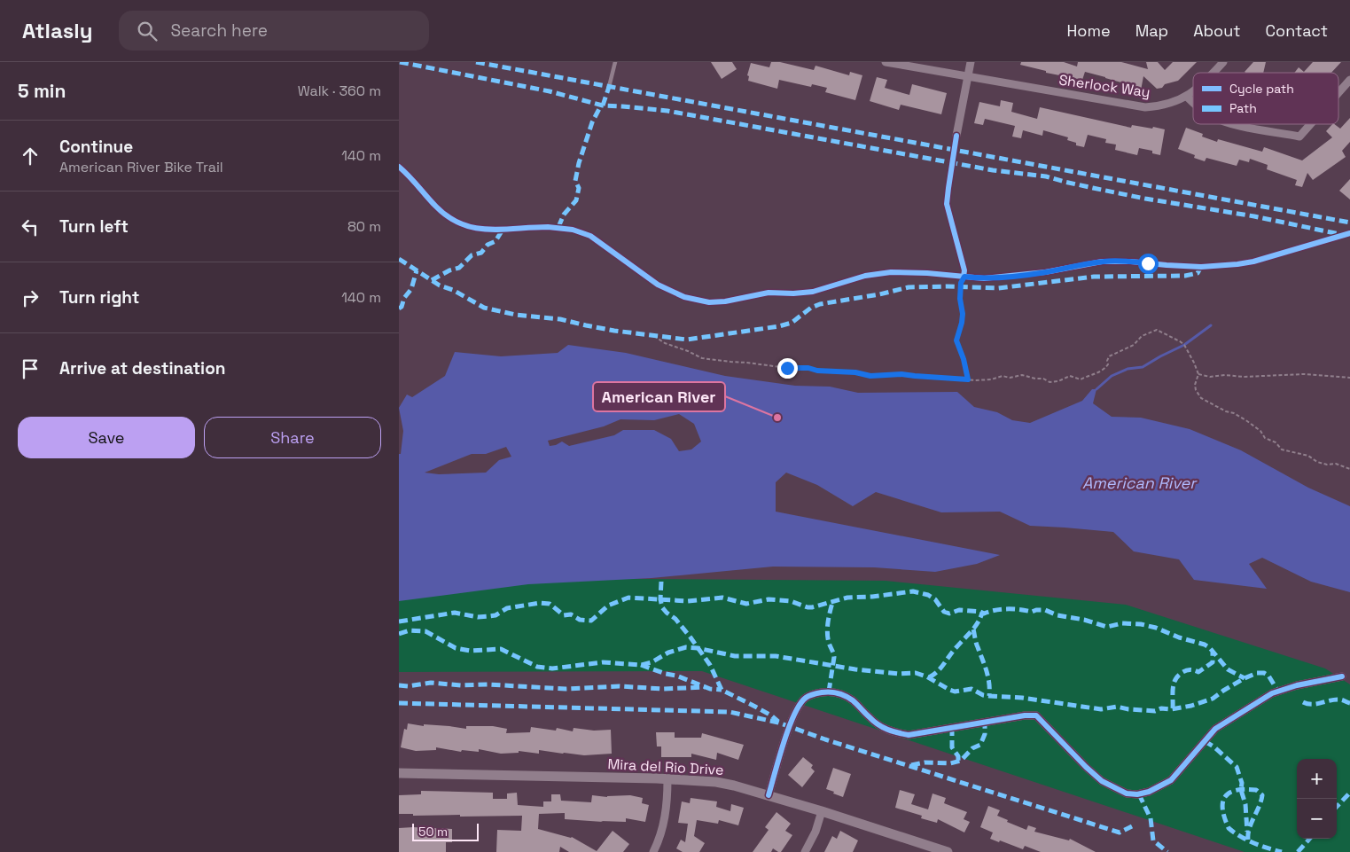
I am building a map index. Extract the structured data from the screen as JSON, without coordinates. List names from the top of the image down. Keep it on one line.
{"streets":{"street":["Sherlock Way","Mira del Rio Drive"]},"water":["American River"],"places":["American River"],"legend":["Cycle path","Path"],"scale_bar":"50 m","page":{"header":"Atlasly","search":"Search here","nav":["Home","Map","About","Contact"],"heading":["5 min","Walk · 360 m"],"list":[["Continue","American River Bike Trail","140 m"],["Turn left","80 m"],["Turn right","140 m"],"Arrive at destination"],"buttons":["Save","Share"],"map_buttons":["+","−"],"scale":"50 m"}}
